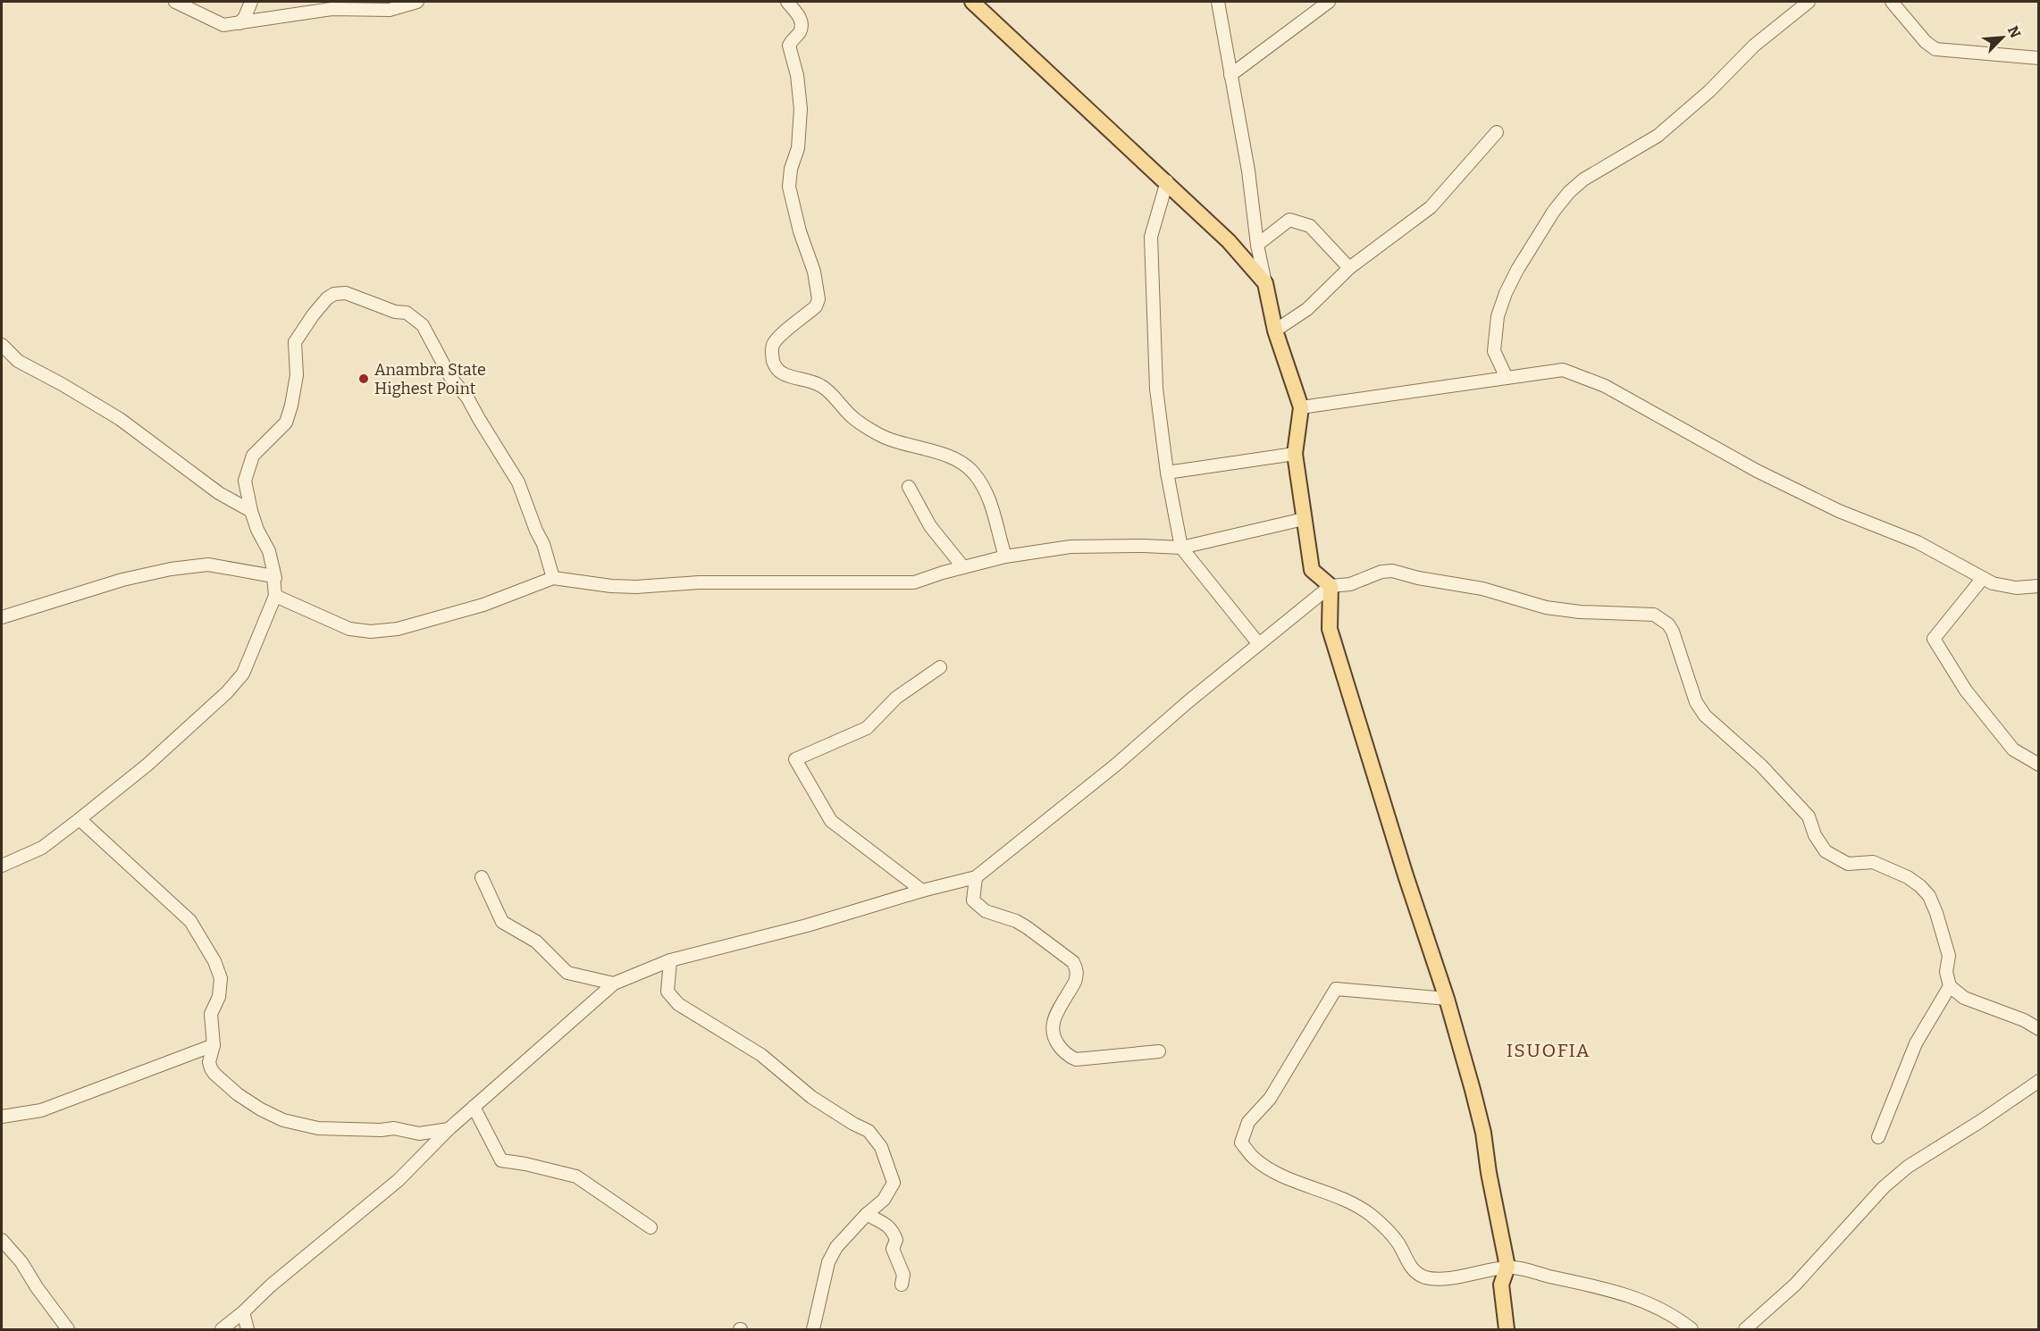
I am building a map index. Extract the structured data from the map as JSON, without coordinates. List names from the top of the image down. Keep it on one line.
{"districts":["ISUOFIA"],"places":["Anambra State Highest Point"],"north":"top right"}
